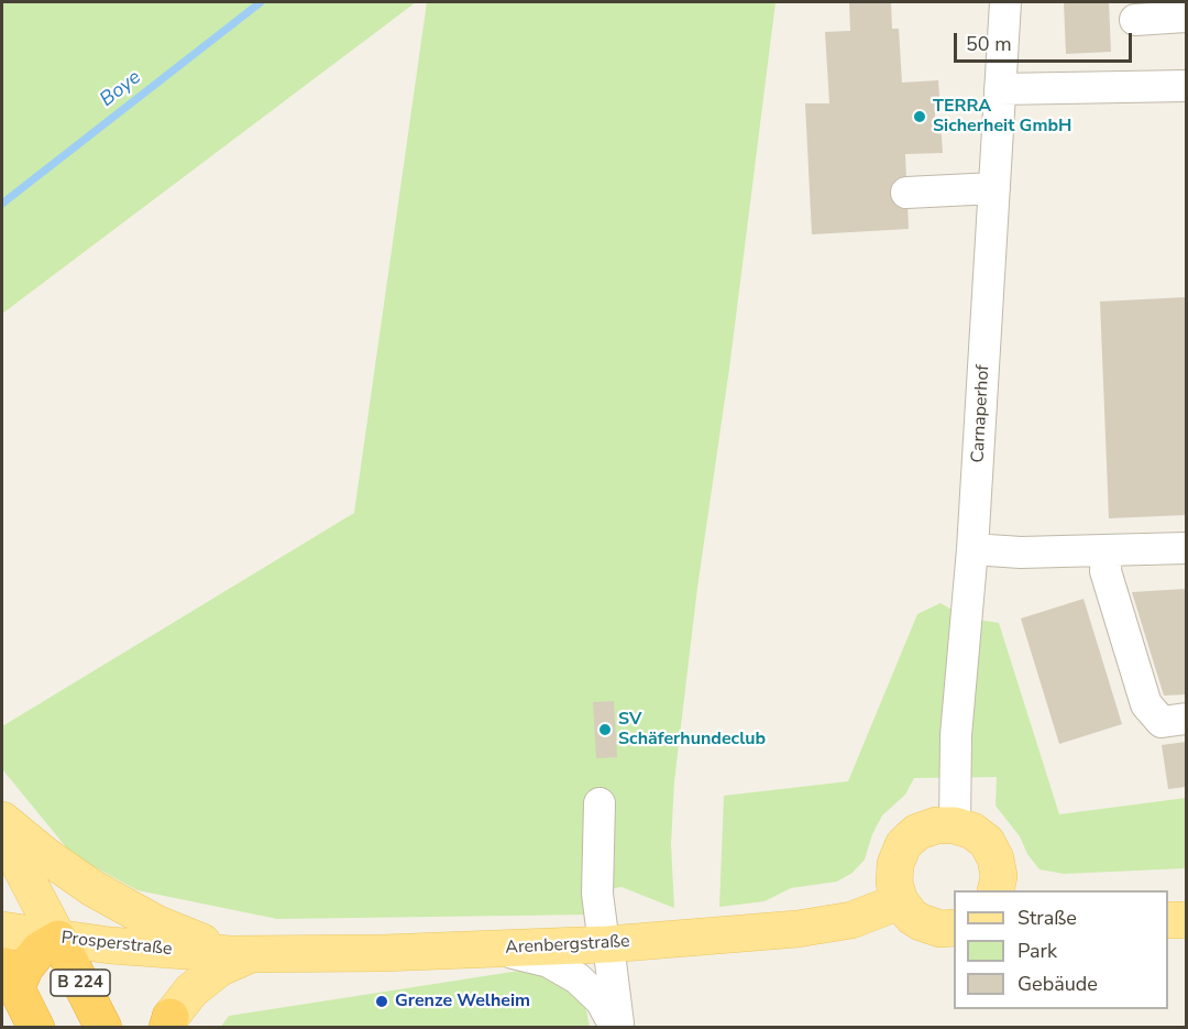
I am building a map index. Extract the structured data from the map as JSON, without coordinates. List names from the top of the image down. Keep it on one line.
{"streets":{"highway":["B 224"],"main road":["Prosperstraße","Arenbergstraße"],"street":["Carnaperhof"]},"crossings":[["Prosperstraße","Arenbergstraße"],["Prosperstraße","B 224"]],"water":["Boye"],"places":["TERRA Sicherheit GmbH","SV Schäferhundeclub","Grenze Welheim"],"legend":["Straße","Park","Gebäude"],"scale_bar":"50 m"}
